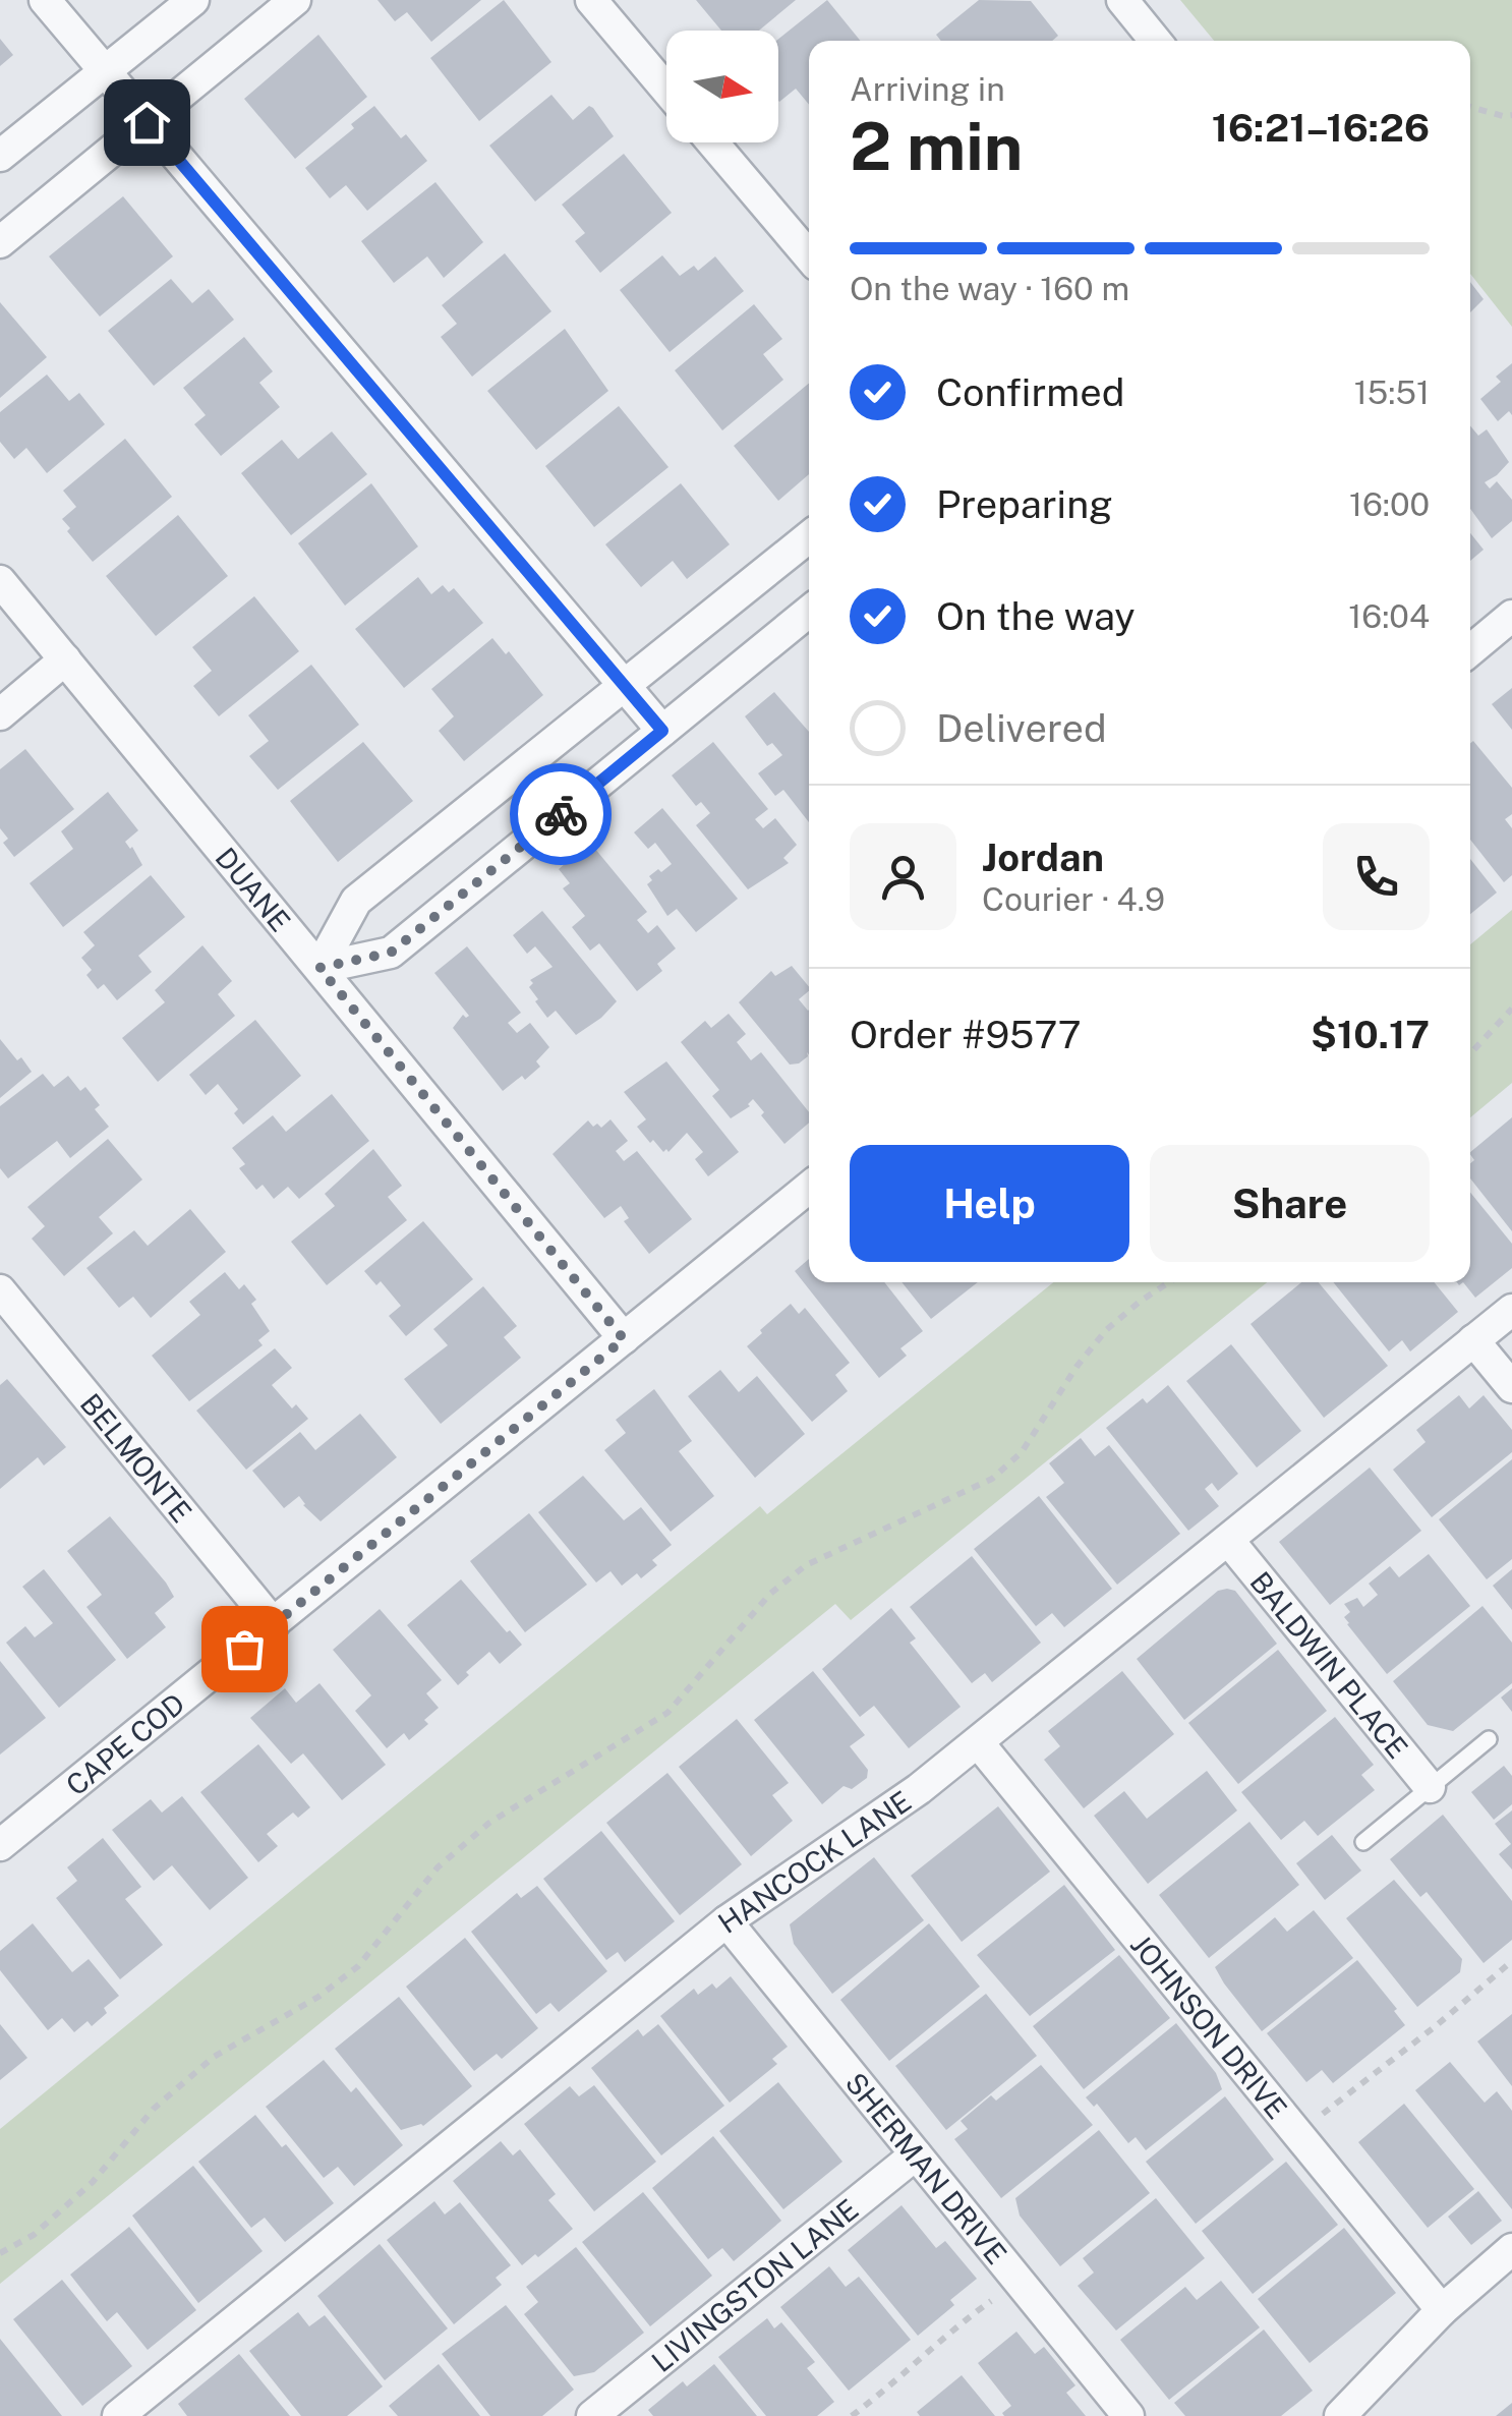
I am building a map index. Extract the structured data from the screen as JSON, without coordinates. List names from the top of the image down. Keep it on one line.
{"streets":{"street":["DUANE","BELMONTE","BALDWIN PLACE","CAPE COD","HANCOCK LANE","JOHNSON DRIVE","SHERMAN DRIVE","LIVINGSTON LANE"]},"crossings":[["DUANE","CAPE COD"],["BELMONTE","CAPE COD"],["BALDWIN PLACE","HANCOCK LANE"],["HANCOCK LANE","JOHNSON DRIVE"],["HANCOCK LANE","SHERMAN DRIVE"],["SHERMAN DRIVE","LIVINGSTON LANE"]],"north":"right","page":{"heading":["2 min","Arriving in","16:21–16:26"],"panel":["Jordan","Courier · 4.9","Order #9577","$10.17"],"bar":"On the way · 160 m","list":[["Confirmed","15:51"],["Preparing","16:00"],["On the way","16:04"],"Delivered"],"buttons":["Help","Share"]}}
